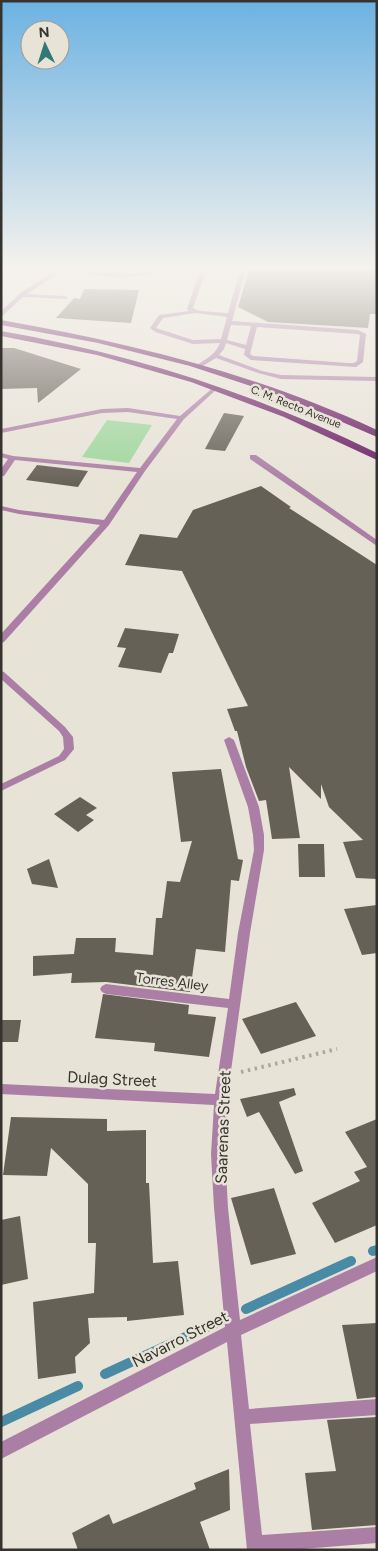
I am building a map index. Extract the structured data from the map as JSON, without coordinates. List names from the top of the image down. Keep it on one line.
{"streets":{"highway":["C. M. Recto Avenue"],"street":["Torres Alley","Dulag Street","Saarenas Street","Navarro Street"]},"crossings":[["Torres Alley","Saarenas Street"],["Dulag Street","Saarenas Street"],["Saarenas Street","Navarro Street"]],"north":"top"}
